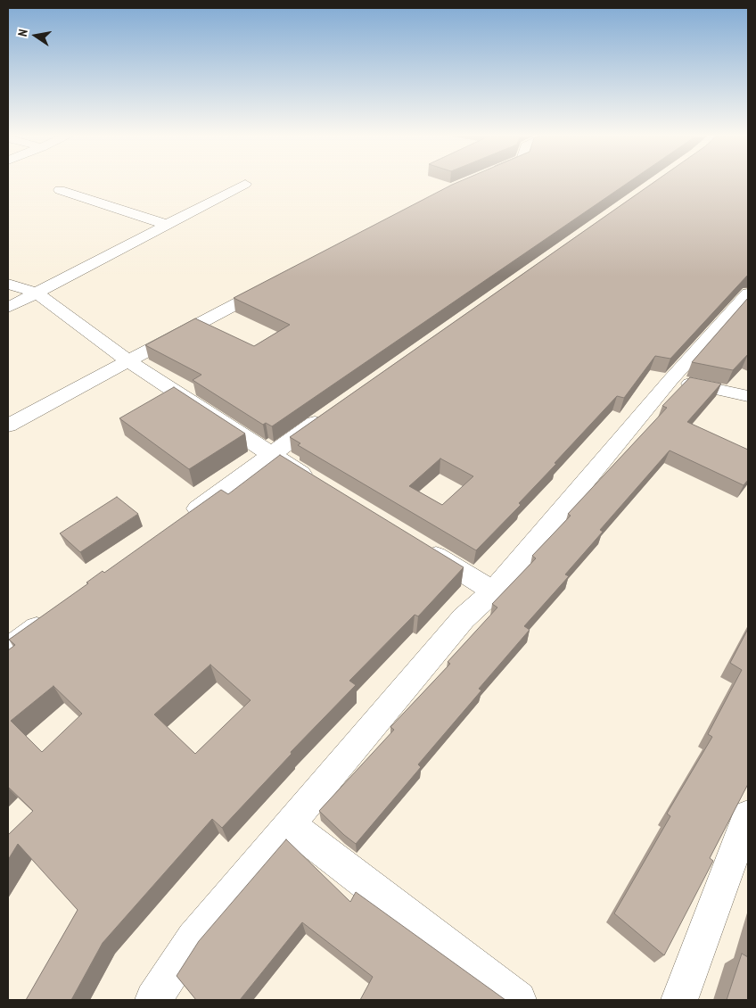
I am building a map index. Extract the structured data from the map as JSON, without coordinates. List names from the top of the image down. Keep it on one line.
{"north":"left"}
